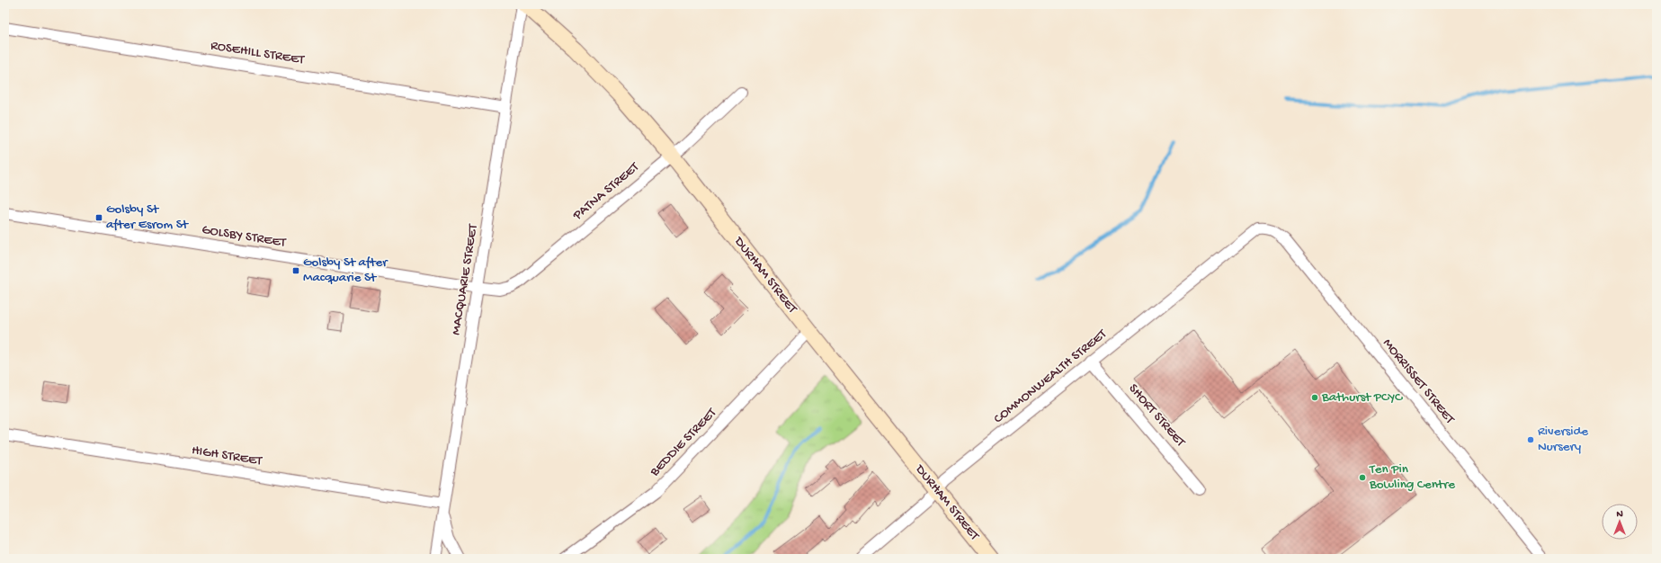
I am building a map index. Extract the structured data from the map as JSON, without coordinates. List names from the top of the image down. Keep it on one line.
{"streets":{"main road":["DURHAM STREET"],"street":["ROSEHILL STREET","PATNA STREET","GOLSBY STREET","MACQUARIE STREET","COMMONWEALTH STREET","MORRISSET STREET","SHORT STREET","BEDDIE STREET","HIGH STREET"]},"crossings":[["ROSEHILL STREET","MACQUARIE STREET"],["PATNA STREET","GOLSBY STREET"],["PATNA STREET","DURHAM STREET"],["PATNA STREET","MACQUARIE STREET"],["GOLSBY STREET","MACQUARIE STREET"],["DURHAM STREET","COMMONWEALTH STREET"],["DURHAM STREET","BEDDIE STREET"],["MACQUARIE STREET","HIGH STREET"],["COMMONWEALTH STREET","MORRISSET STREET"],["COMMONWEALTH STREET","SHORT STREET"]],"places":{"transit":["Golsby St after Esrom St","Golsby St after Macquarie St"],"other":["Bathurst PCYC","Riverside Nursery","Ten Pin Bowling Centre"]},"north":"top"}
